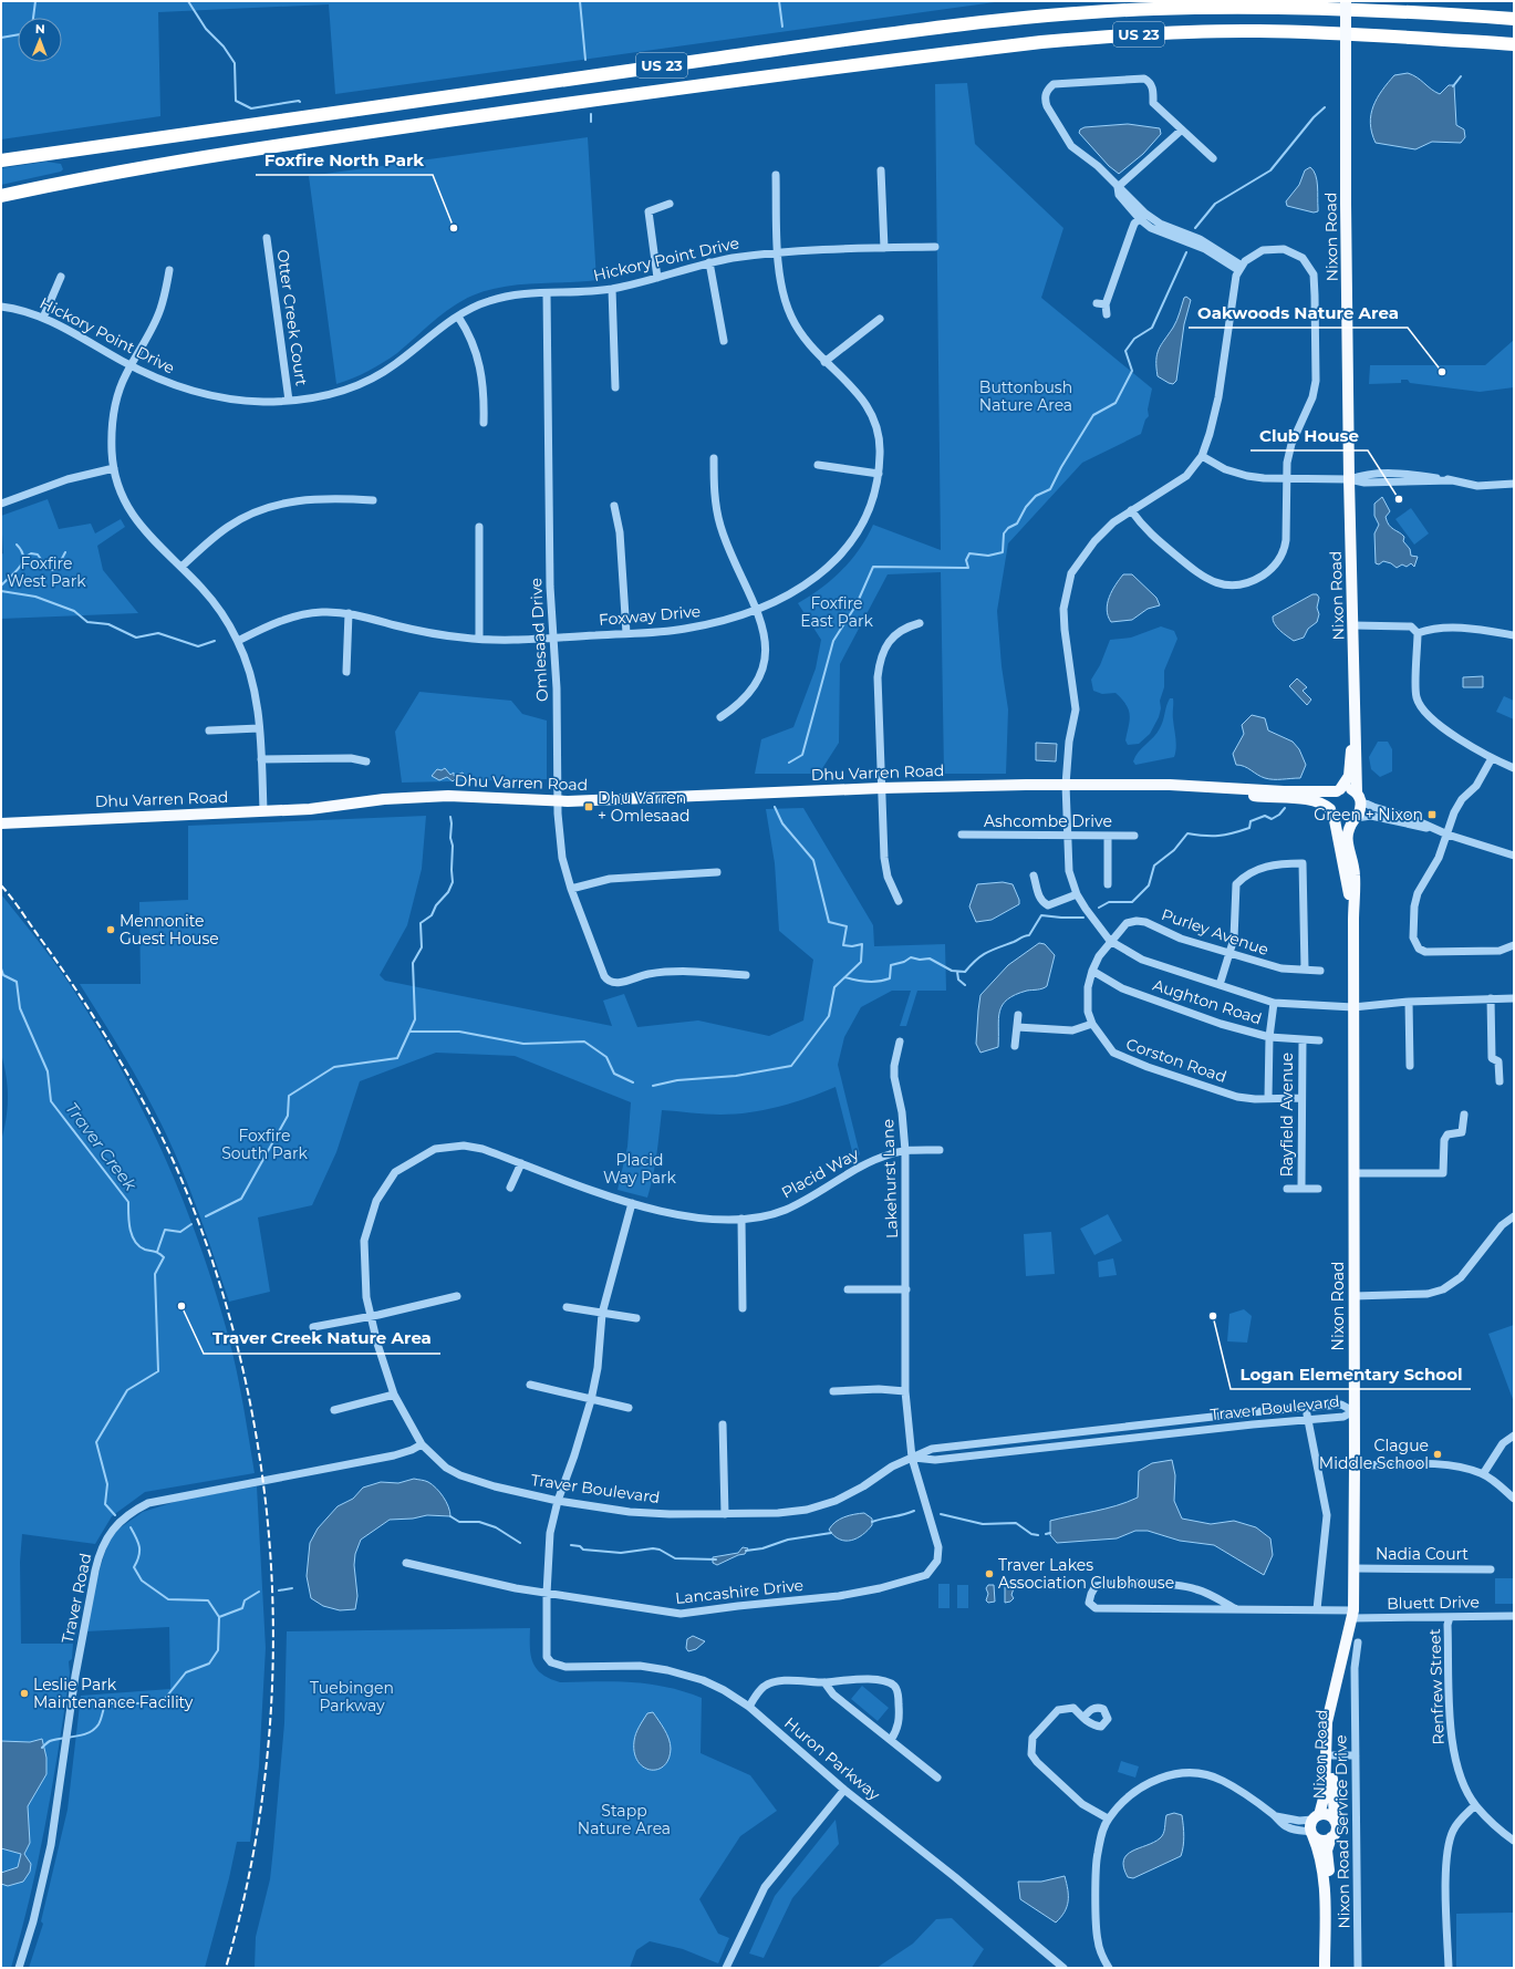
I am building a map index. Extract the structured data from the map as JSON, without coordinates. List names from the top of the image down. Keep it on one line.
{"streets":{"highway":["US 23"],"main road":["Nixon Road","Dhu Varren Road"],"street":["Hickory Point Drive","Otter Creek Court","Foxway Drive","Omlesaad Drive","Ashcombe Drive","Purley Avenue","Aughton Road","Corston Road","Rayfield Avenue","Placid Way","Lakehurst Lane","Traver Boulevard","Nadia Court","Lancashire Drive","Traver Road","Bluett Drive","Renfrew Street","Huron Parkway","Nixon Road Service Drive"]},"crossings":[["Nixon Road","Dhu Varren Road"],["Nixon Road","Traver Boulevard"],["Nixon Road","Nadia Court"],["Nixon Road","Bluett Drive"],["Hickory Point Drive","Otter Creek Court"],["Hickory Point Drive","Foxway Drive"],["Hickory Point Drive","Omlesaad Drive"],["Foxway Drive","Omlesaad Drive"],["Omlesaad Drive","Dhu Varren Road"],["Purley Avenue","Corston Road"],["Aughton Road","Corston Road"],["Aughton Road","Rayfield Avenue"],["Corston Road","Rayfield Avenue"],["Placid Way","Lakehurst Lane"],["Placid Way","Traver Boulevard"],["Placid Way","Traver Road"],["Lakehurst Lane","Traver Boulevard"],["Lakehurst Lane","Lancashire Drive"],["Traver Boulevard","Lancashire Drive"],["Traver Boulevard","Traver Road"],["Lancashire Drive","Huron Parkway"],["Bluett Drive","Renfrew Street"]],"water":["Traver Creek"],"parks":["Buttonbush Nature Area","Foxfire West Park","Foxfire East Park","Foxfire South Park","Placid Way Park","Tuebingen Parkway","Stapp Nature Area"],"places":{"other":["Foxfire North Park","Oakwoods Nature Area","Club House","Mennonite Guest House","Traver Creek Nature Area","Logan Elementary School","Clague Middle School","Traver Lakes Association Clubhouse","Leslie Park Maintenance Facility"],"transit":["Dhu Varren + Omlesaad","Green + Nixon"]},"north":"top"}
